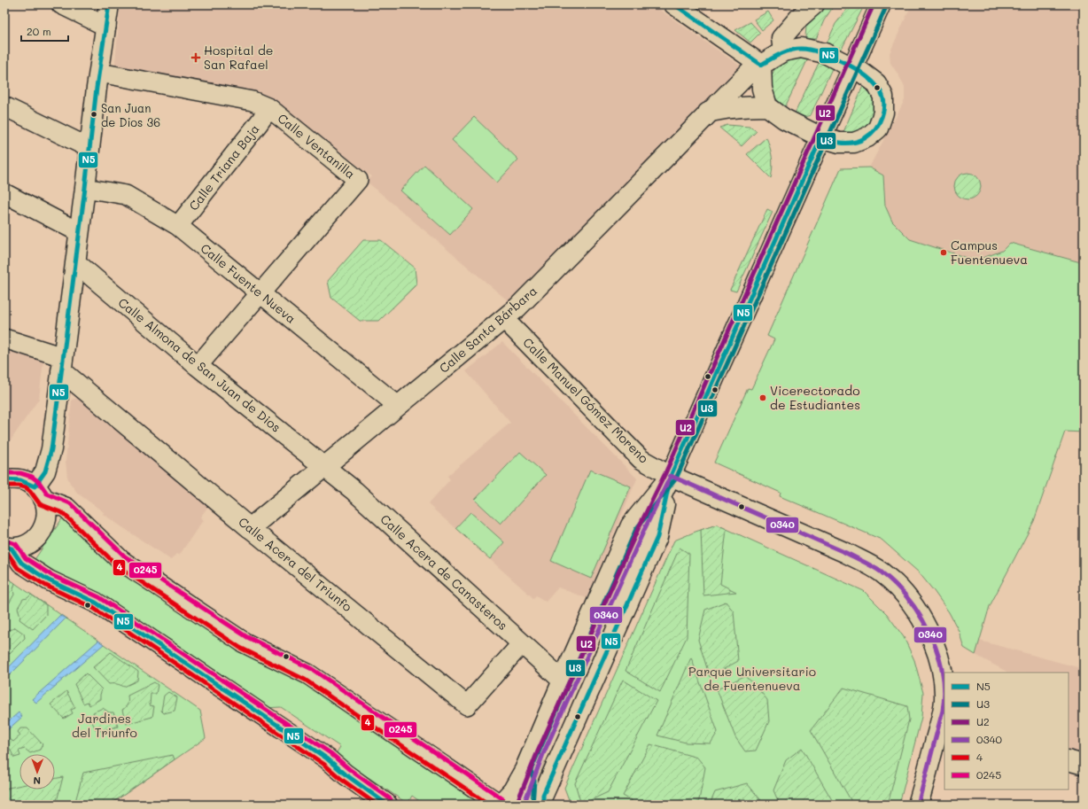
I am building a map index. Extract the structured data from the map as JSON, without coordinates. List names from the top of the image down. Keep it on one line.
{"streets":{"main road":["Calle Santa Bárbara","Calle Almona de San Juan de Dios","Calle Acera del Triunfo","Calle Acera de Canasteros"],"street":["Calle Ventanilla","Calle Triana Baja","Calle Fuente Nueva","Calle Manuel Gómez Moreno"]},"crossings":[["Calle Ventanilla","Calle Triana Baja"],["Calle Ventanilla","Calle Fuente Nueva"],["Calle Ventanilla","Calle Almona de San Juan de Dios"],["Calle Triana Baja","Calle Fuente Nueva"],["Calle Fuente Nueva","Calle Santa Bárbara"],["Calle Santa Bárbara","Calle Almona de San Juan de Dios"],["Calle Santa Bárbara","Calle Manuel Gómez Moreno"],["Calle Santa Bárbara","Calle Acera del Triunfo"],["Calle Santa Bárbara","Calle Acera de Canasteros"],["Calle Almona de San Juan de Dios","Calle Acera de Canasteros"],["Calle Acera del Triunfo","Calle Acera de Canasteros"]],"parks":["Parque Universitario de Fuentenueva","Jardines del Triunfo"],"places":{"health":["Hospital de San Rafael"],"other":["San Juan de Dios 36","Campus Fuentenueva","Vicerectorado de Estudiantes"]},"lines":["transit line N5","transit line U2","transit line U3","transit line 0245","transit line 0340","transit line 4"],"legend":["N5","U3","U2","0340","4","0245"],"scale_bar":"20 m","north":"bottom"}
